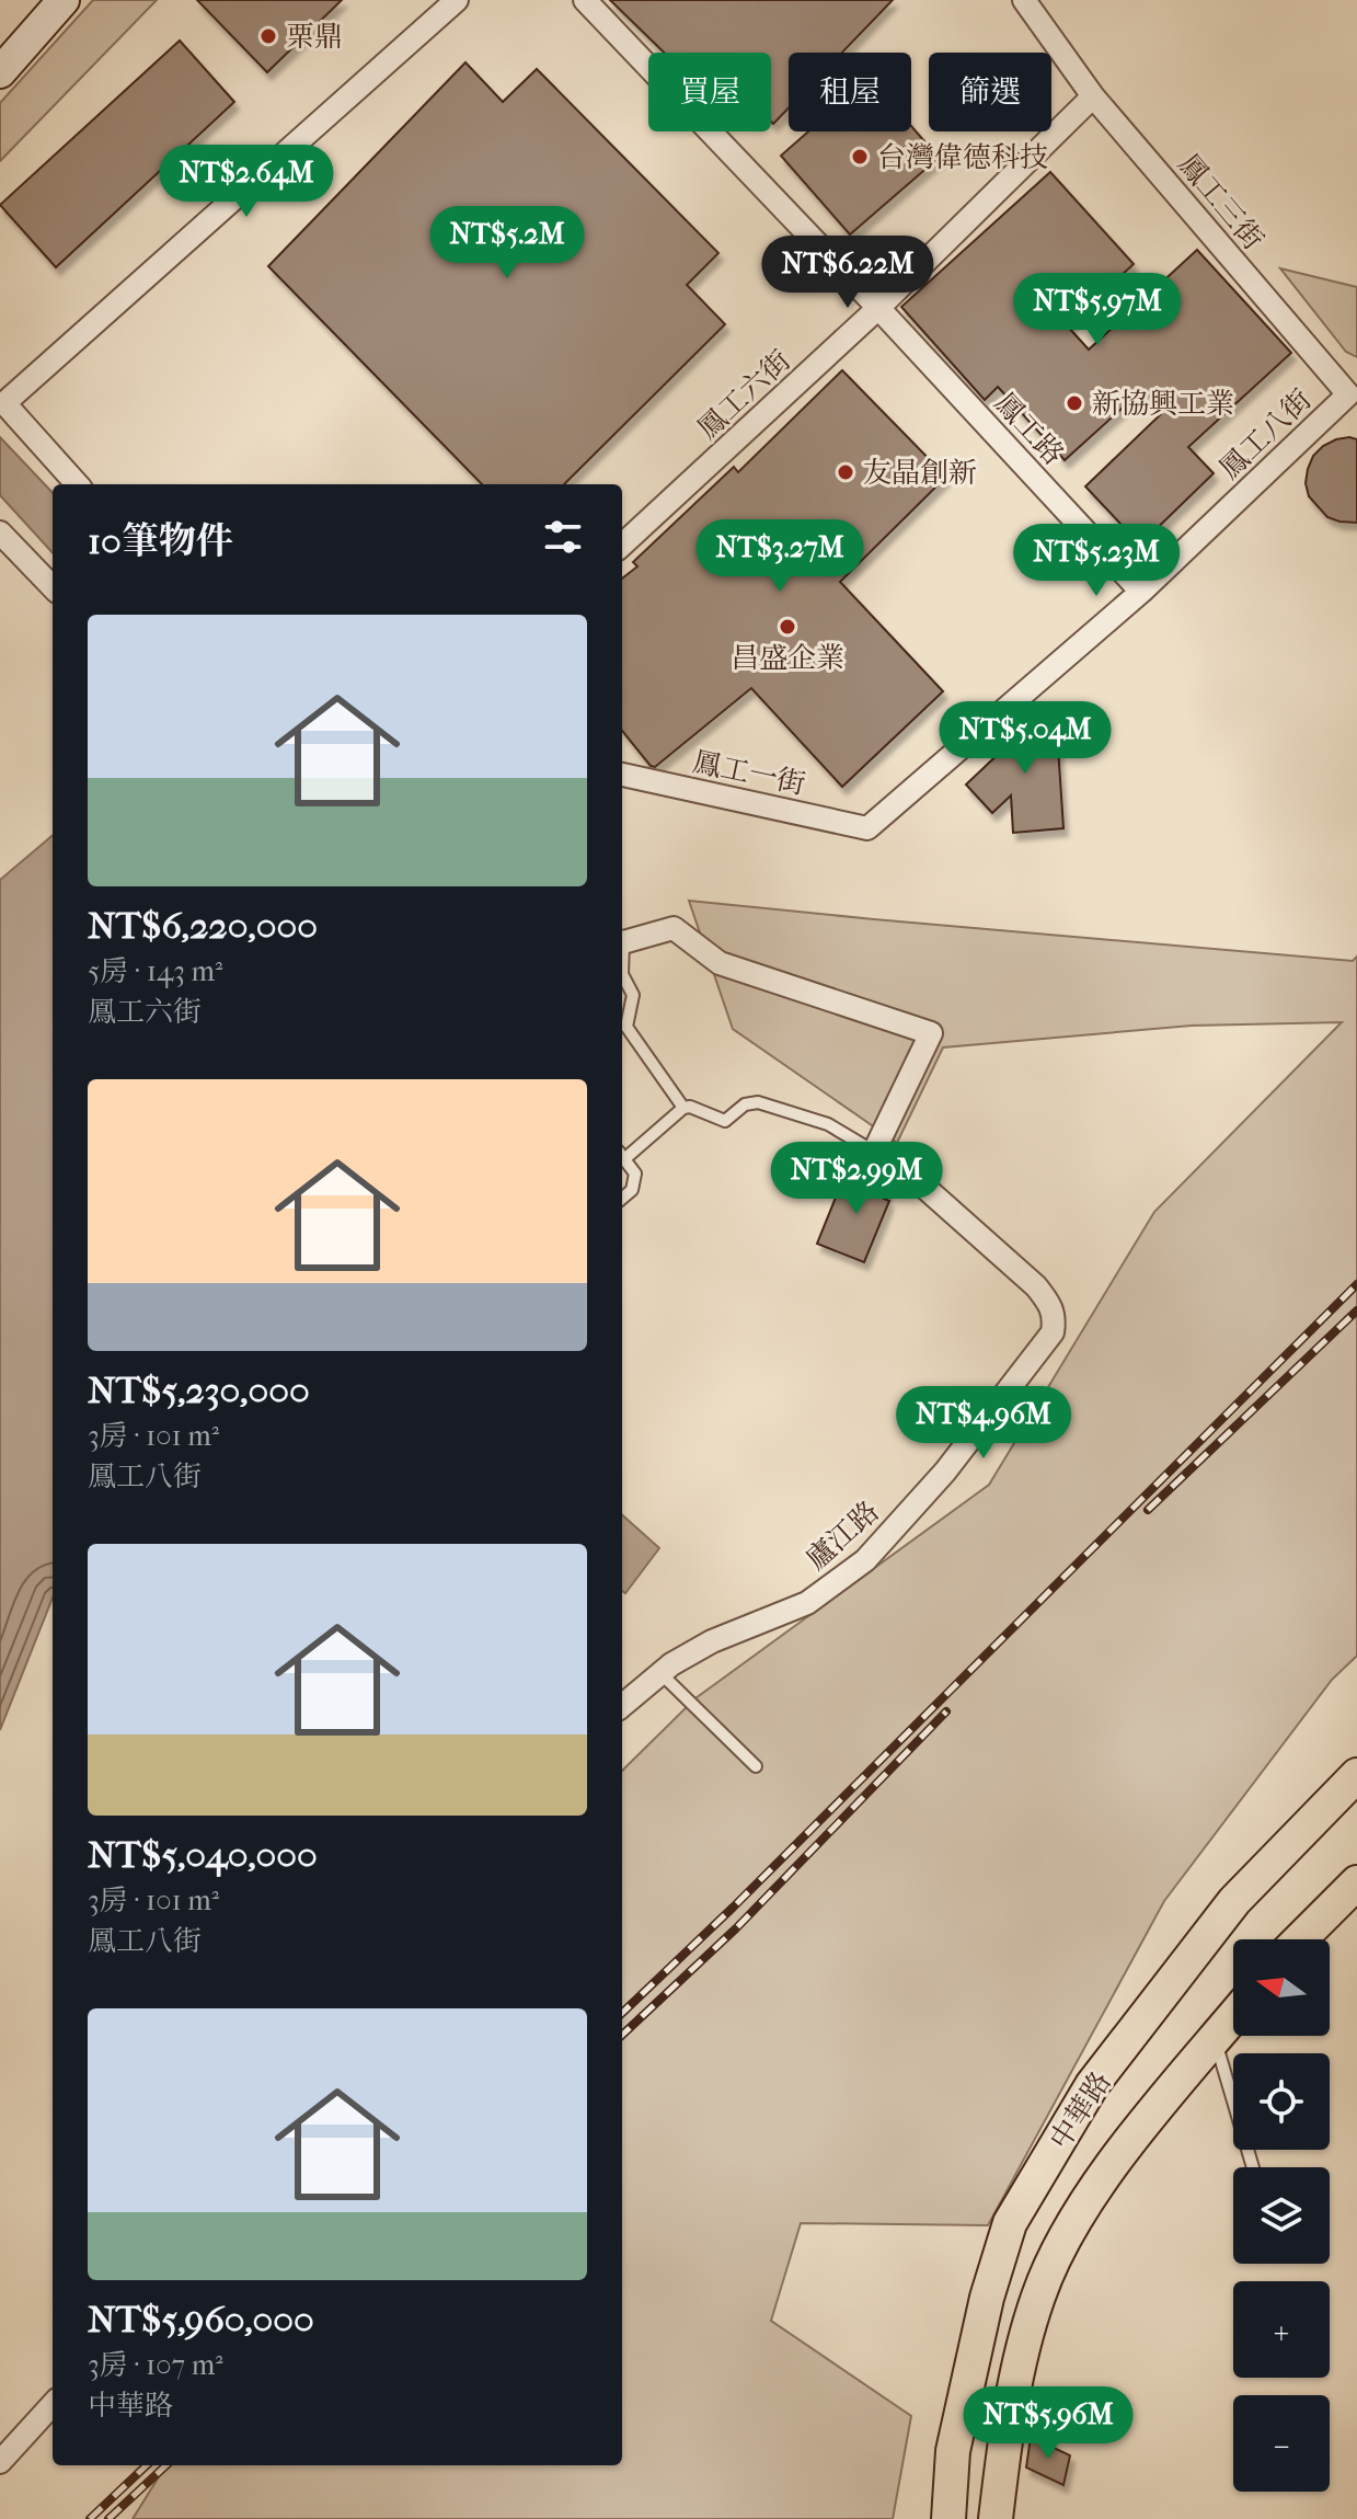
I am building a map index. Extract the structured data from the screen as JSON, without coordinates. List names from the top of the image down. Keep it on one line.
{"streets":{"main road":["中華路"],"street":["鳳工三街","鳳工六街","鳳工路","鳳工八街","鳳工一街","廬江路"]},"crossings":[["鳳工三街","鳳工六街"],["鳳工三街","鳳工八街"],["鳳工六街","鳳工路"],["鳳工路","鳳工八街"],["鳳工八街","鳳工一街"]],"places":["栗鼎","台灣偉德科技","新協興工業","友晶創新","昌盛企業"],"north":"left","page":{"chip":["買屋","租屋","篩選"],"price":["NT$2.64M","NT$5.2M","NT$6.22M","NT$5.97M","NT$3.27M","NT$5.23M","NT$5.04M","NT$2.99M","NT$4.96M","NT$5.96M"],"heading":"10筆物件","list":[{"name":"NT$6,220,000","note":"5房 · 143 m² · 鳳工六街"},{"name":"NT$5,230,000","note":"3房 · 101 m² · 鳳工八街"},{"name":"NT$5,040,000","note":"3房 · 101 m² · 鳳工八街"},{"name":"NT$5,960,000","note":"3房 · 107 m² · 中華路"}],"map_buttons":["+","−"]}}
